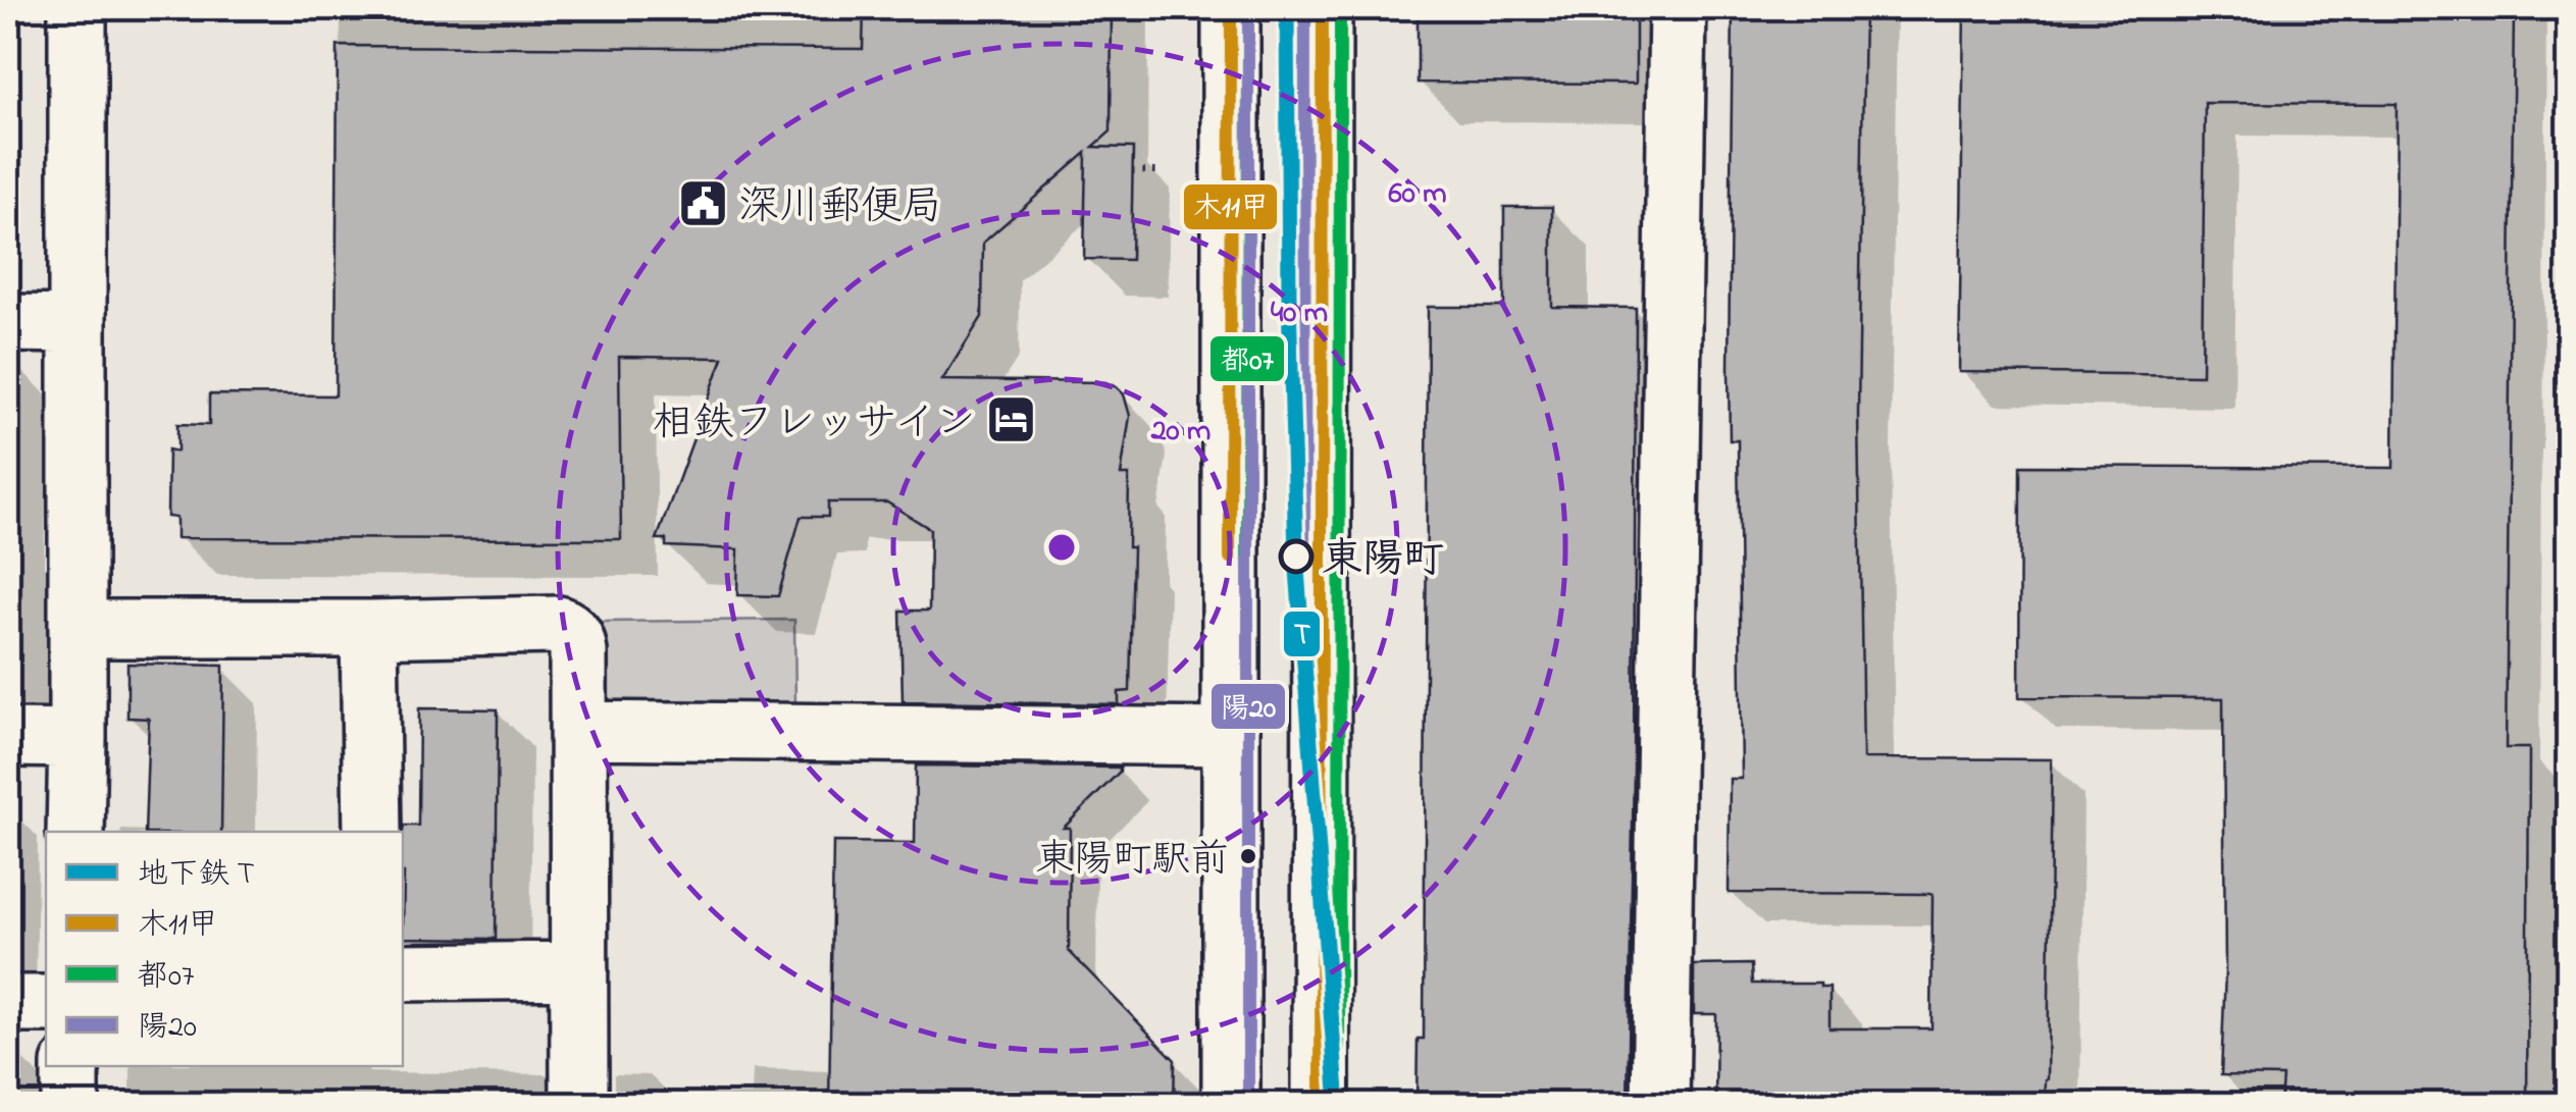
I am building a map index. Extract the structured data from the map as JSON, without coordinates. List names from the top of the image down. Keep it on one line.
{"places":{"public building":["深川郵便局"],"hotel":["相鉄フレッサイン"],"other":["東陽町","東陽町駅前"]},"lines":["metro line T","transit line 木11甲","transit line 都07","transit line 陽20"],"legend":["地下鉄 T","木11甲","都07","陽20"],"rings":["60 m","40 m","20 m"]}
